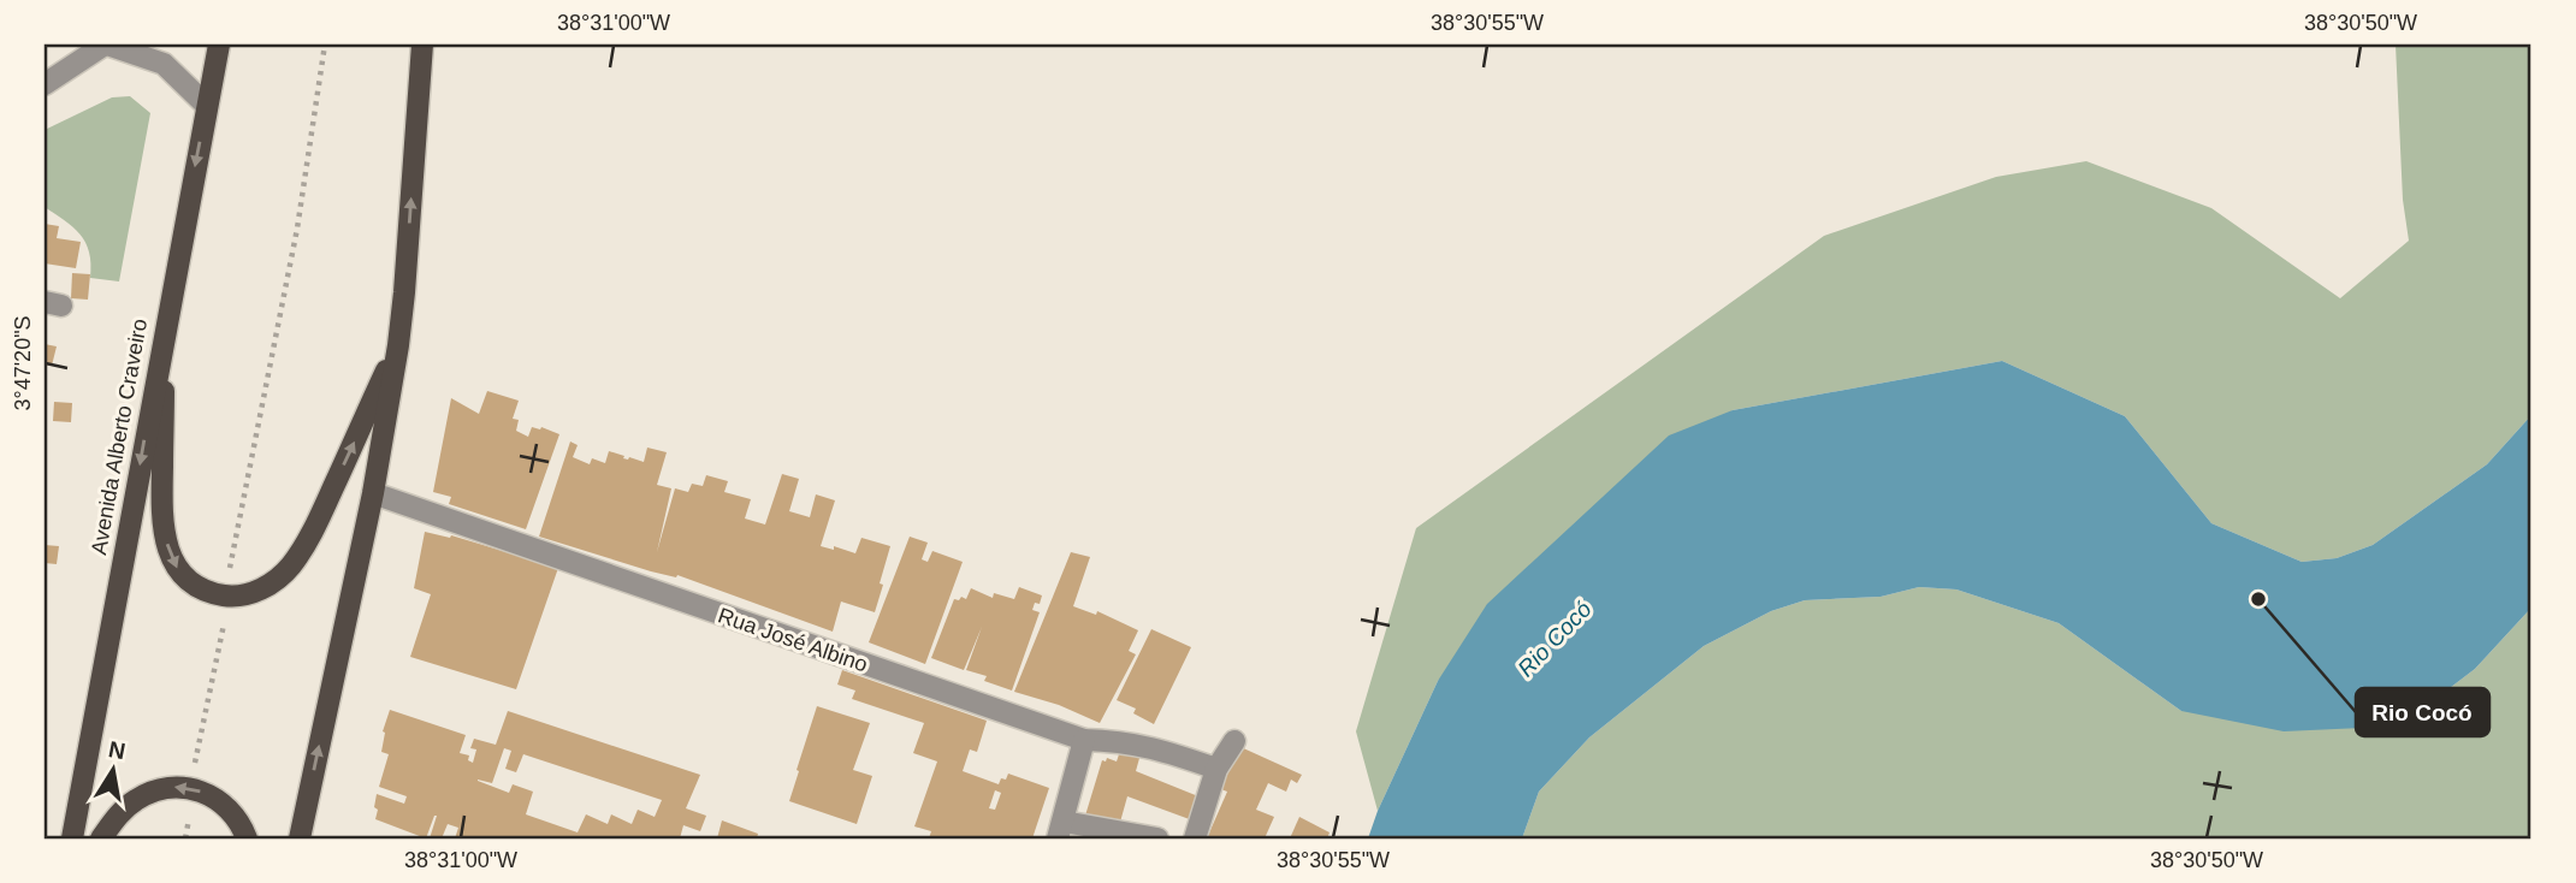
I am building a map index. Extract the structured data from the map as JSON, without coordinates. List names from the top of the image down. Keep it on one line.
{"streets":{"main road":["Avenida Alberto Craveiro"],"street":["Rua José Albino"]},"one_way":["Avenida Alberto Craveiro"],"water":["Rio Cocó"],"places":["Rio Cocó"],"north":"top","coordinates":["38°31'00\"W","38°30'55\"W","38°30'50\"W","3°47'20\"S"]}
